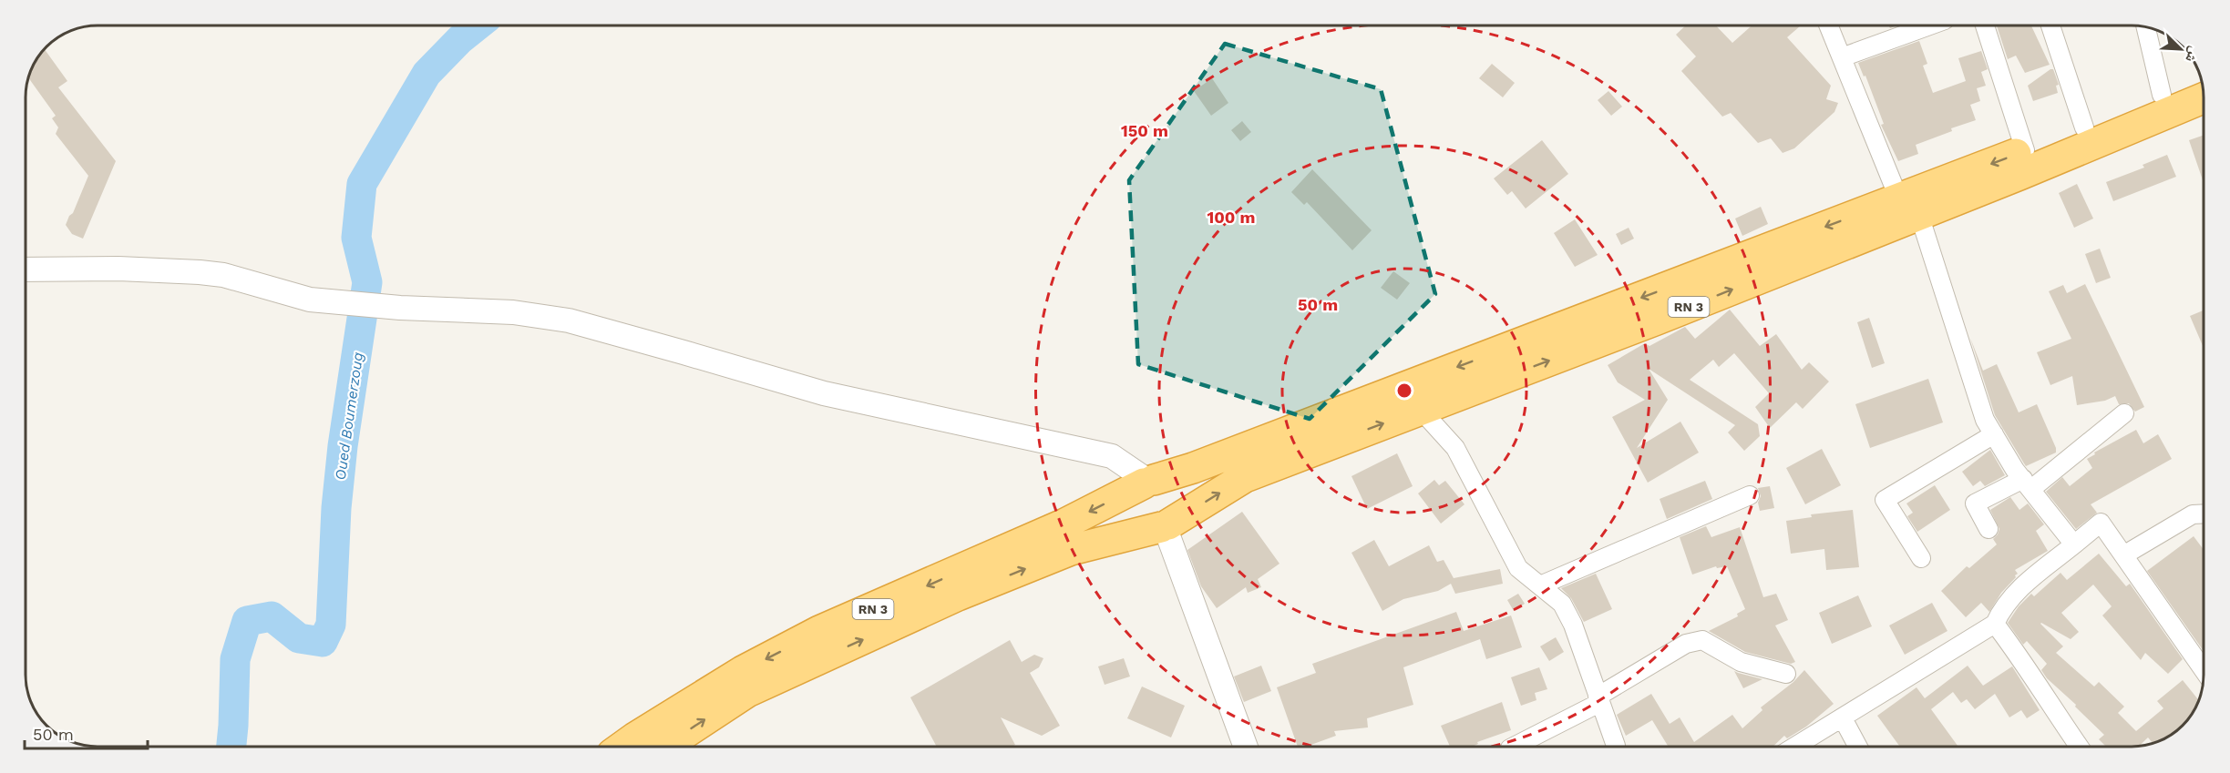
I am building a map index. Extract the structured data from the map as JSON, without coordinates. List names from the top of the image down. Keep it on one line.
{"streets":{"highway":["RN 3"]},"water":["Oued Boumerzoug"],"scale_bar":"50 m","north":"bottom right","rings":["150 m","100 m","50 m"]}
